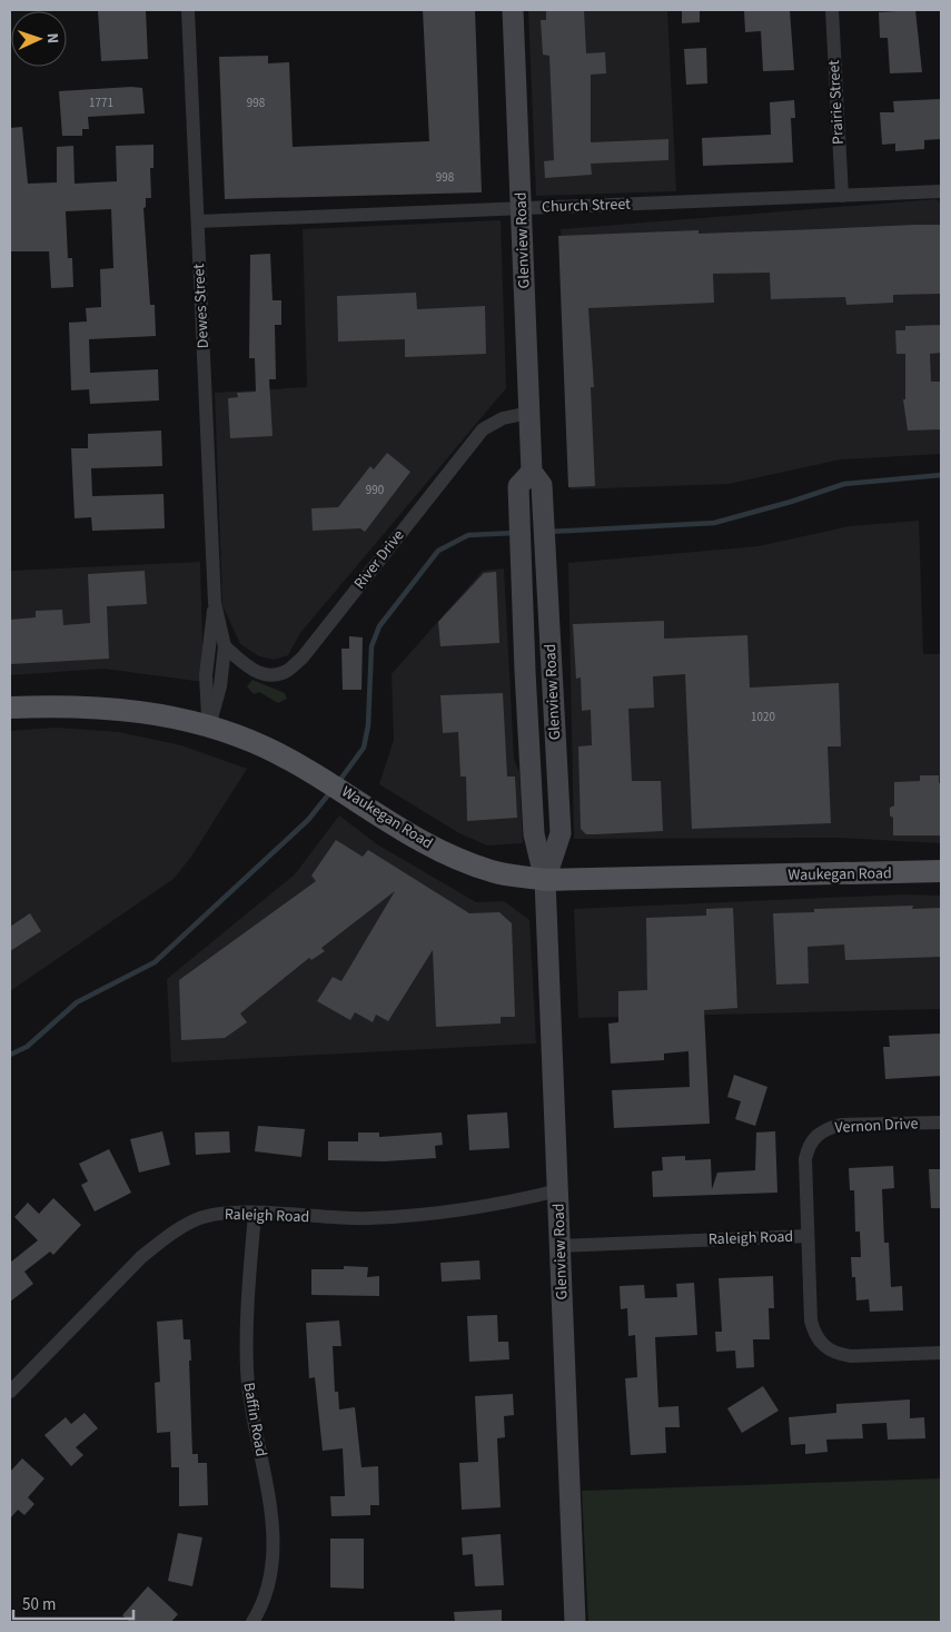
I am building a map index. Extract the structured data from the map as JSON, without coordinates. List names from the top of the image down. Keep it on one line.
{"streets":{"main road":["Glenview Road","Waukegan Road"],"street":["Prairie Street","Church Street","Dewes Street","River Drive","Vernon Drive","Raleigh Road","Baffin Road"]},"crossings":[["Prairie Street","Church Street"],["Church Street","Glenview Road"],["Church Street","Dewes Street"],["Glenview Road","River Drive"],["Glenview Road","Waukegan Road"],["Glenview Road","Raleigh Road"],["Dewes Street","River Drive"],["Dewes Street","Waukegan Road"],["Vernon Drive","Raleigh Road"],["Raleigh Road","Baffin Road"]],"house_numbers":["1771","998","998","990","1020"],"scale_bar":"50 m","north":"right"}
